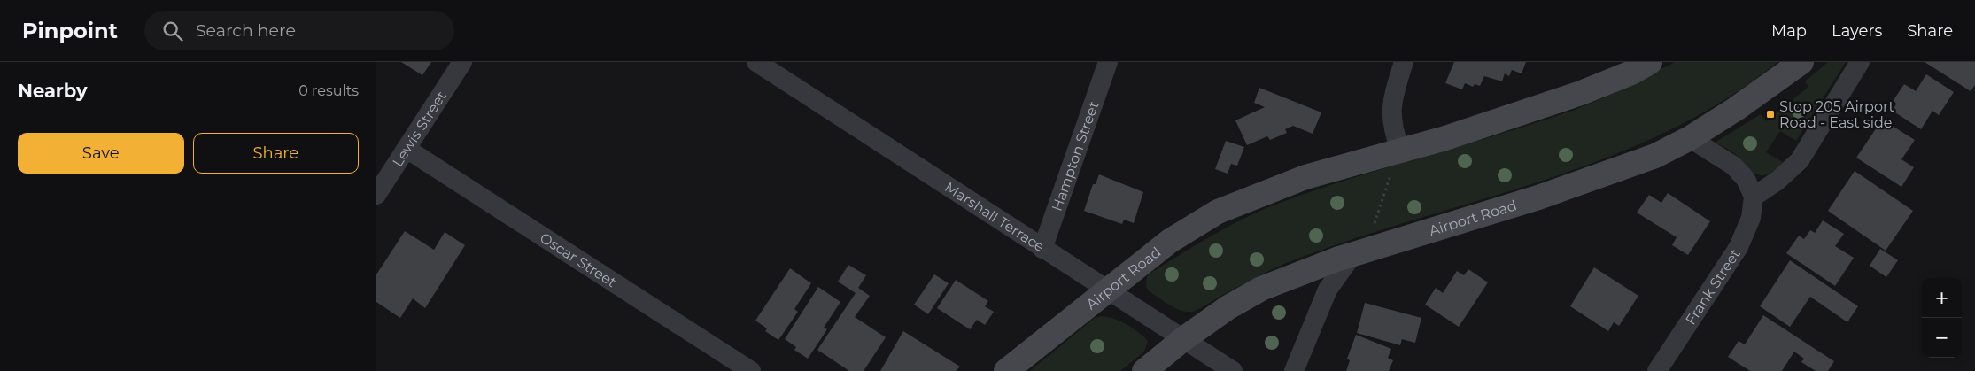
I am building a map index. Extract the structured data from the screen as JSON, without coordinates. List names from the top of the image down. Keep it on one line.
{"streets":{"main road":["Airport Road"],"street":["Lewis Street","Hampton Street","Marshall Terrace","Oscar Street","Frank Street"]},"crossings":[["Lewis Street","Oscar Street"],["Hampton Street","Marshall Terrace"],["Marshall Terrace","Airport Road"]],"places":{"transit":["Stop 205 Airport Road - East side"]},"page":{"header":"Pinpoint","search":"Search here","nav":["Map","Layers","Share"],"heading":["Nearby","0 results"],"buttons":["Save","Share"],"map_buttons":["+","−"]}}
